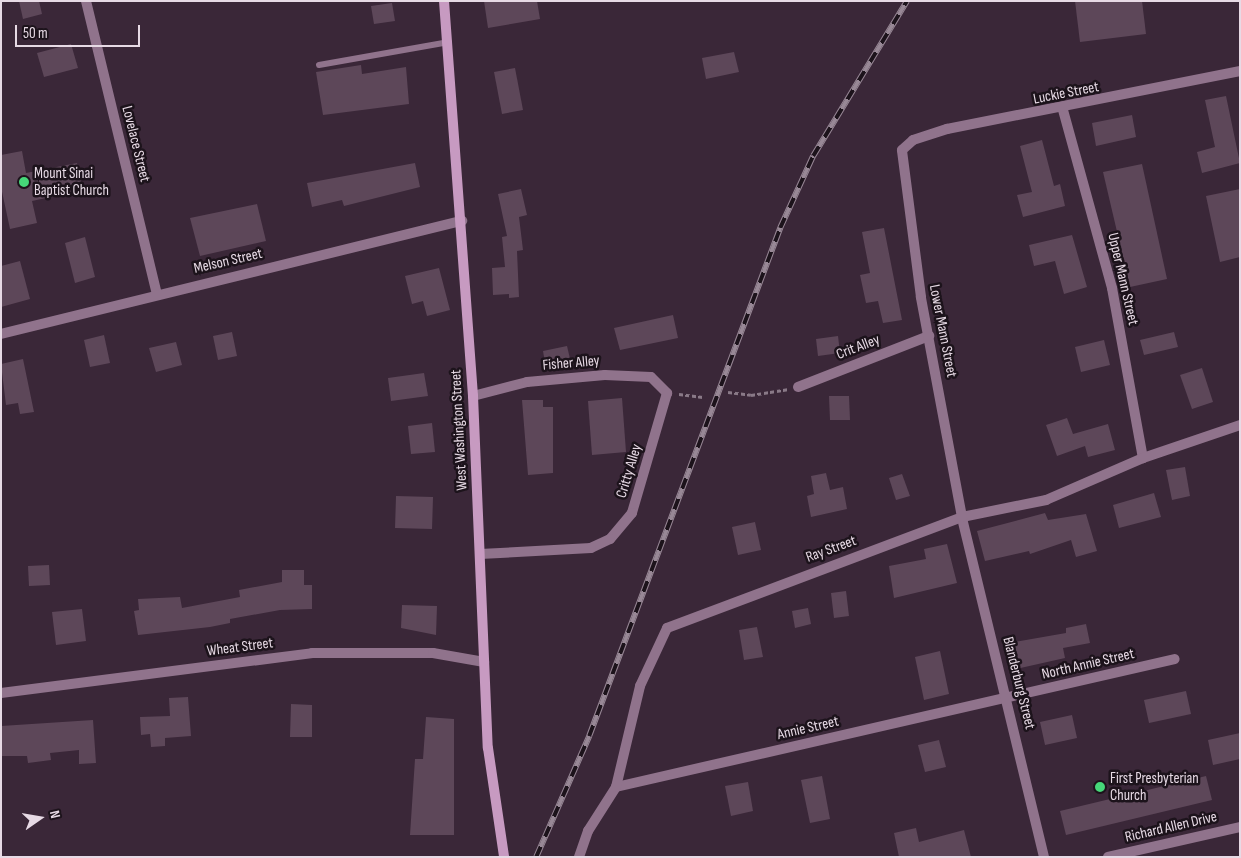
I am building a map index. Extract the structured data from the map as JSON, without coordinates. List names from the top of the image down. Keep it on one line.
{"streets":{"street":["Luckie Street","Lovelace Street","Melson Street","Upper Mann Street","Lower Mann Street","Crit Alley","Fisher Alley","West Washington Street","Critty Alley","Ray Street","Wheat Street","North Annie Street","Blanderburg Street","Annie Street","Richard Allen Drive"]},"crossings":[["Luckie Street","Upper Mann Street"],["Luckie Street","Lower Mann Street"],["Lovelace Street","Melson Street"],["Melson Street","West Washington Street"],["Upper Mann Street","Ray Street"],["Lower Mann Street","Crit Alley"],["Lower Mann Street","Ray Street"],["Lower Mann Street","Blanderburg Street"],["Fisher Alley","West Washington Street"],["Fisher Alley","Critty Alley"],["West Washington Street","Critty Alley"],["West Washington Street","Wheat Street"],["Ray Street","Blanderburg Street"],["Ray Street","Annie Street"],["North Annie Street","Blanderburg Street"],["North Annie Street","Annie Street"],["Blanderburg Street","Annie Street"]],"places":["Mount Sinai Baptist Church","First Presbyterian Church"],"scale_bar":"50 m","north":"right"}
